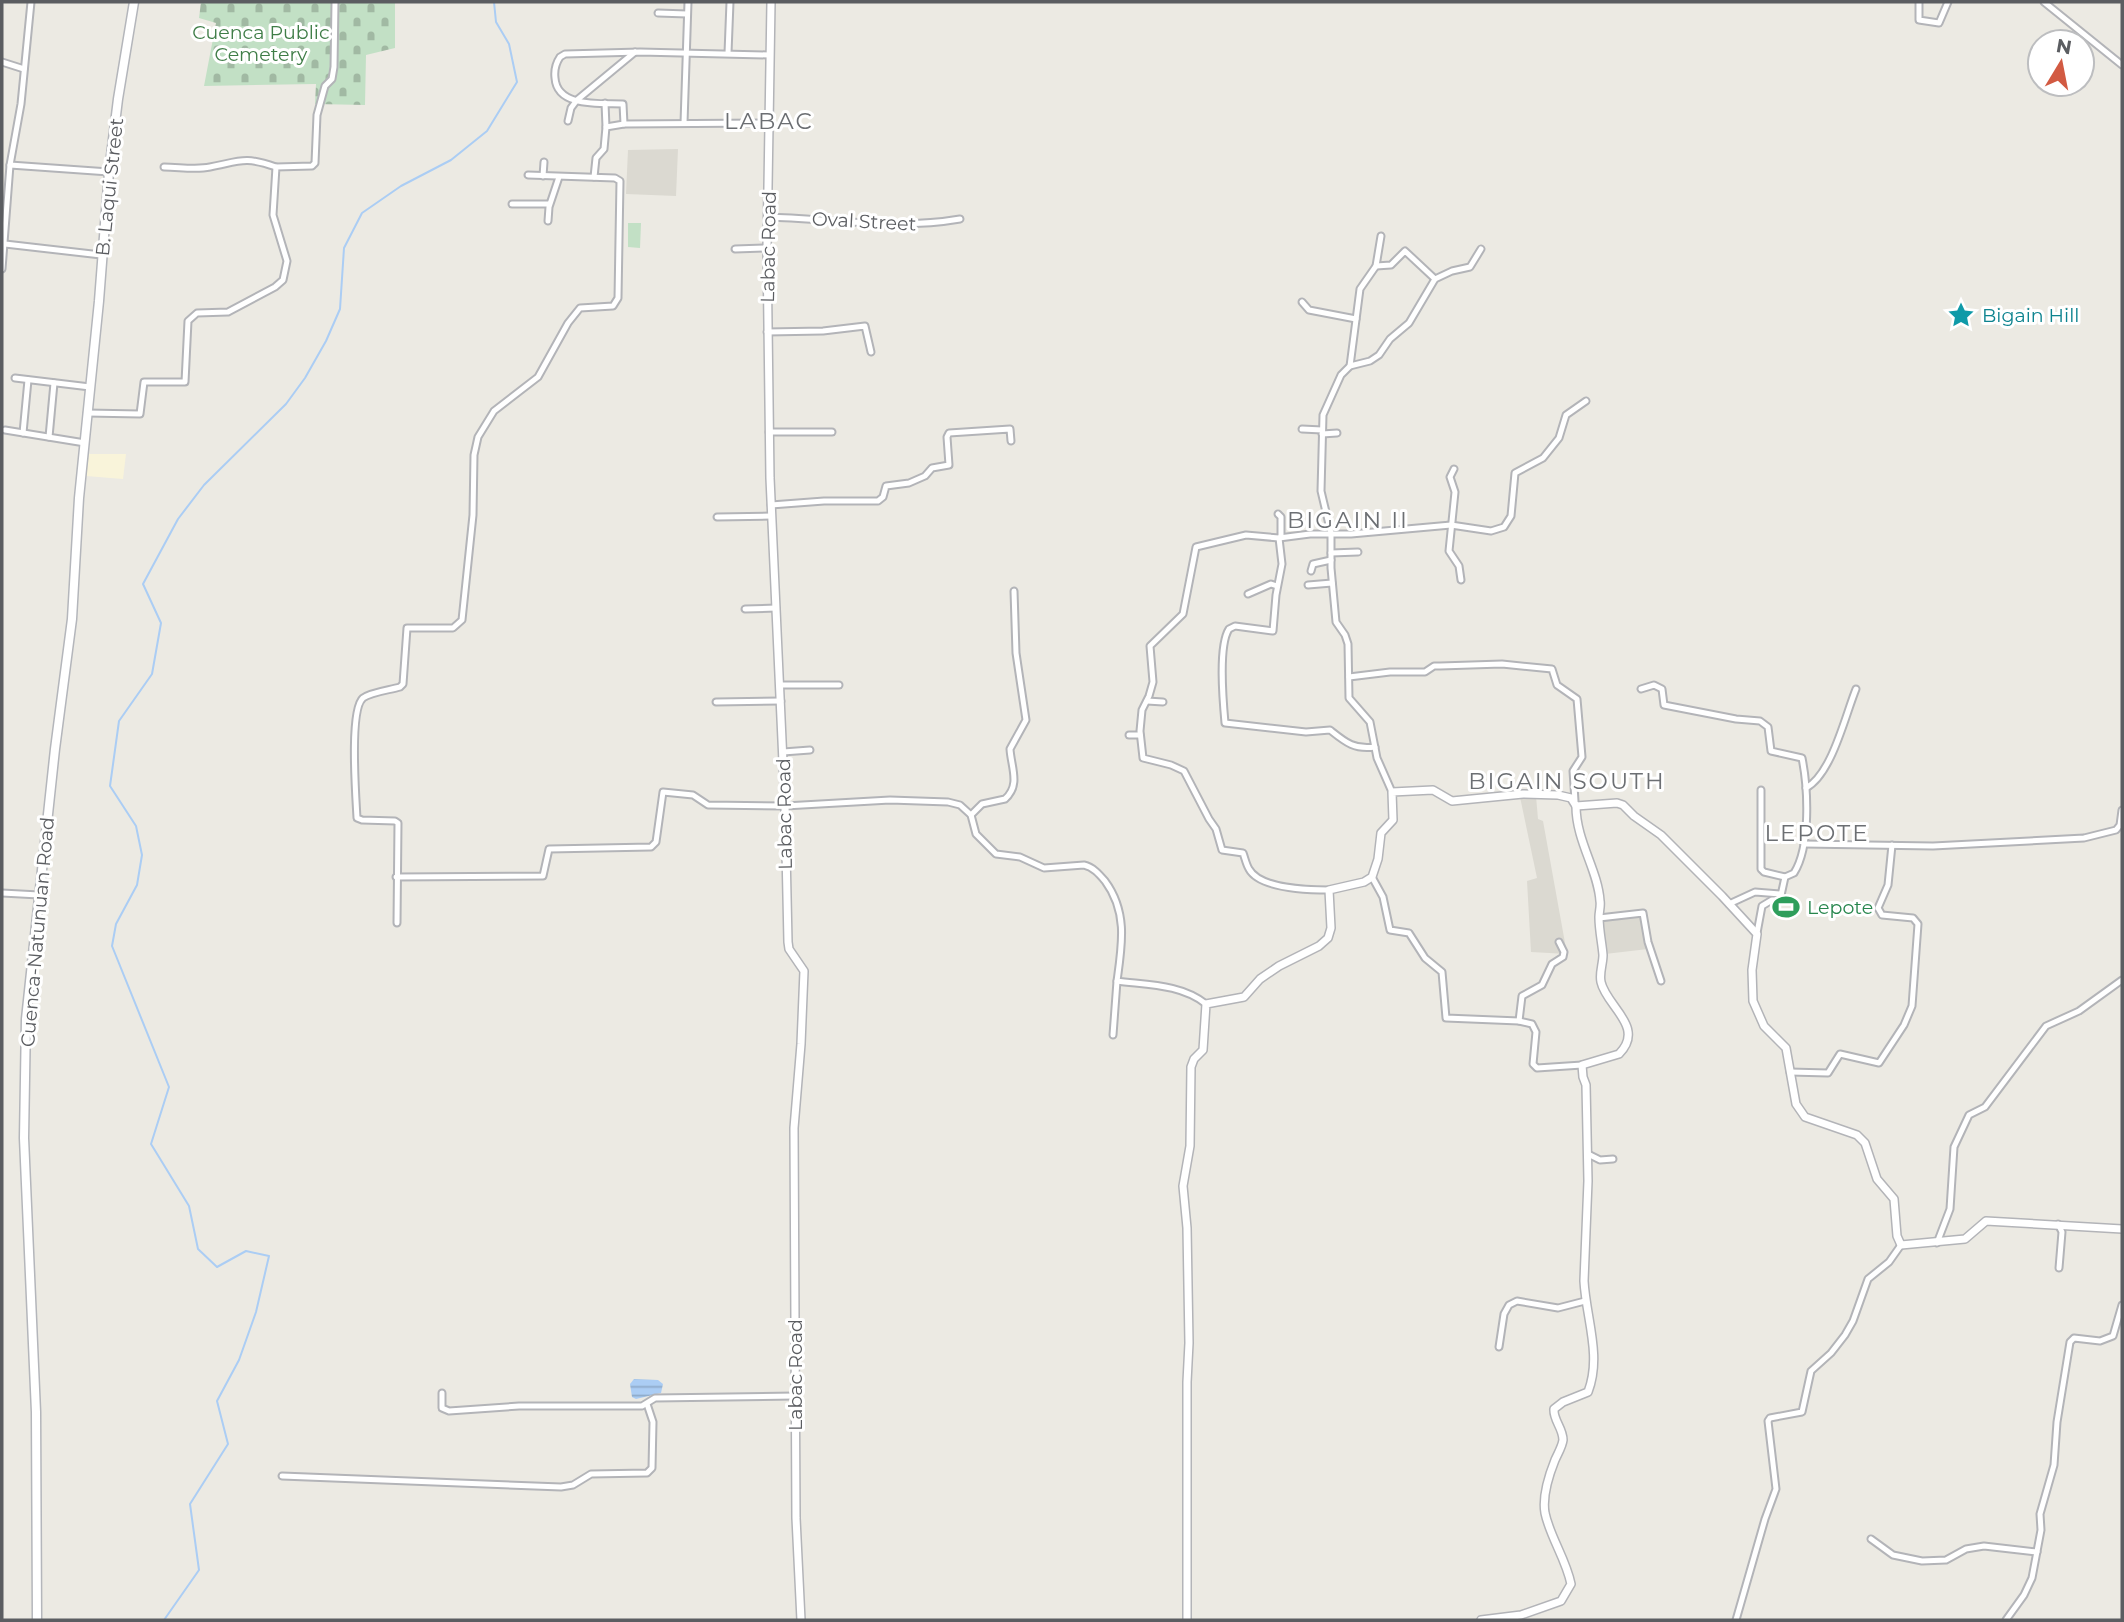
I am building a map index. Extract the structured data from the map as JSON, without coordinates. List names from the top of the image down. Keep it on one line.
{"streets":{"main road":["B. Laqui Street","Cuenca-Natunuan Road"],"street":["Oval Street","Labac Road"]},"crossings":[["B. Laqui Street","Cuenca-Natunuan Road"],["Oval Street","Labac Road"]],"districts":["LABAC","BIGAIN II","BIGAIN SOUTH","LEPOTE"],"parks":["Cuenca Public Cemetery"],"places":{"place":["Bigain Hill"],"sports":["Lepote"]},"north":"top"}
